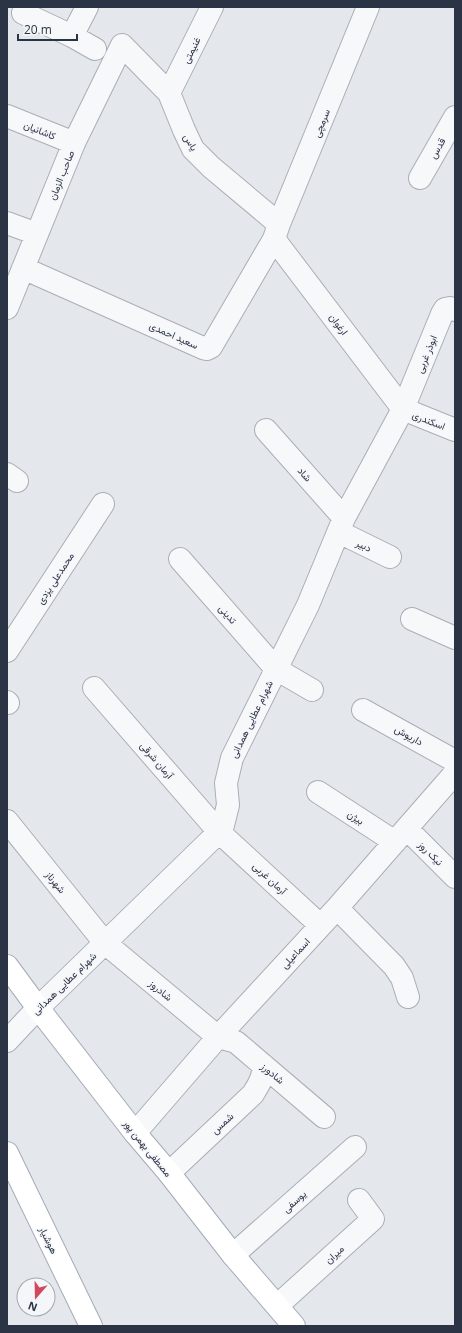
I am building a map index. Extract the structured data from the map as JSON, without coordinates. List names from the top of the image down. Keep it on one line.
{"streets":{"main road":["مصطفی بهمن پور","هوشیار"],"street":["غنیمتی","سرمچی","کاشانیان","یاس","قدس","صاحب الزمان","ارغوان","سعید احمدی","ابوذر غربی","اسکندری","شاد","دبیر","محمدعلی یزدی","تدینی","شهرام عطایی همدانی","داریوش","آرمان شرقی","بیژن","نیک روز","آرمان غربی","شهرناز","اسماعیلی","شادروز","شادورز","شمس","یوسفی","میران"]},"crossings":[["غنیمتی","یاس"],["سرمچی","یاس"],["سرمچی","ارغوان"],["سرمچی","سعید احمدی"],["کاشانیان","صاحب الزمان"],["یاس","صاحب الزمان"],["یاس","ارغوان"],["یاس","سعید احمدی"],["صاحب الزمان","سعید احمدی"],["ارغوان","سعید احمدی"],["ارغوان","ابوذر غربی"],["ارغوان","اسکندری"],["ارغوان","شهرام عطایی همدانی"],["ابوذر غربی","اسکندری"],["ابوذر غربی","شهرام عطایی همدانی"],["اسکندری","شهرام عطایی همدانی"],["شاد","دبیر"],["شاد","شهرام عطایی همدانی"],["دبیر","شهرام عطایی همدانی"],["تدینی","شهرام عطایی همدانی"],["شهرام عطایی همدانی","آرمان شرقی"],["شهرام عطایی همدانی","آرمان غربی"],["شهرام عطایی همدانی","شهرناز"],["شهرام عطایی همدانی","شادروز"],["شهرام عطایی همدانی","مصطفی بهمن پور"],["آرمان شرقی","آرمان غربی"],["بیژن","نیک روز"],["بیژن","اسماعیلی"],["نیک روز","اسماعیلی"],["آرمان غربی","اسماعیلی"],["شهرناز","شادروز"],["اسماعیلی","شادروز"],["اسماعیلی","شادورز"],["اسماعیلی","مصطفی بهمن پور"],["شادروز","شادورز"],["شادورز","شمس"],["شمس","مصطفی بهمن پور"],["مصطفی بهمن پور","یوسفی"],["مصطفی بهمن پور","میران"]],"scale_bar":"20 m","north":"bottom"}
